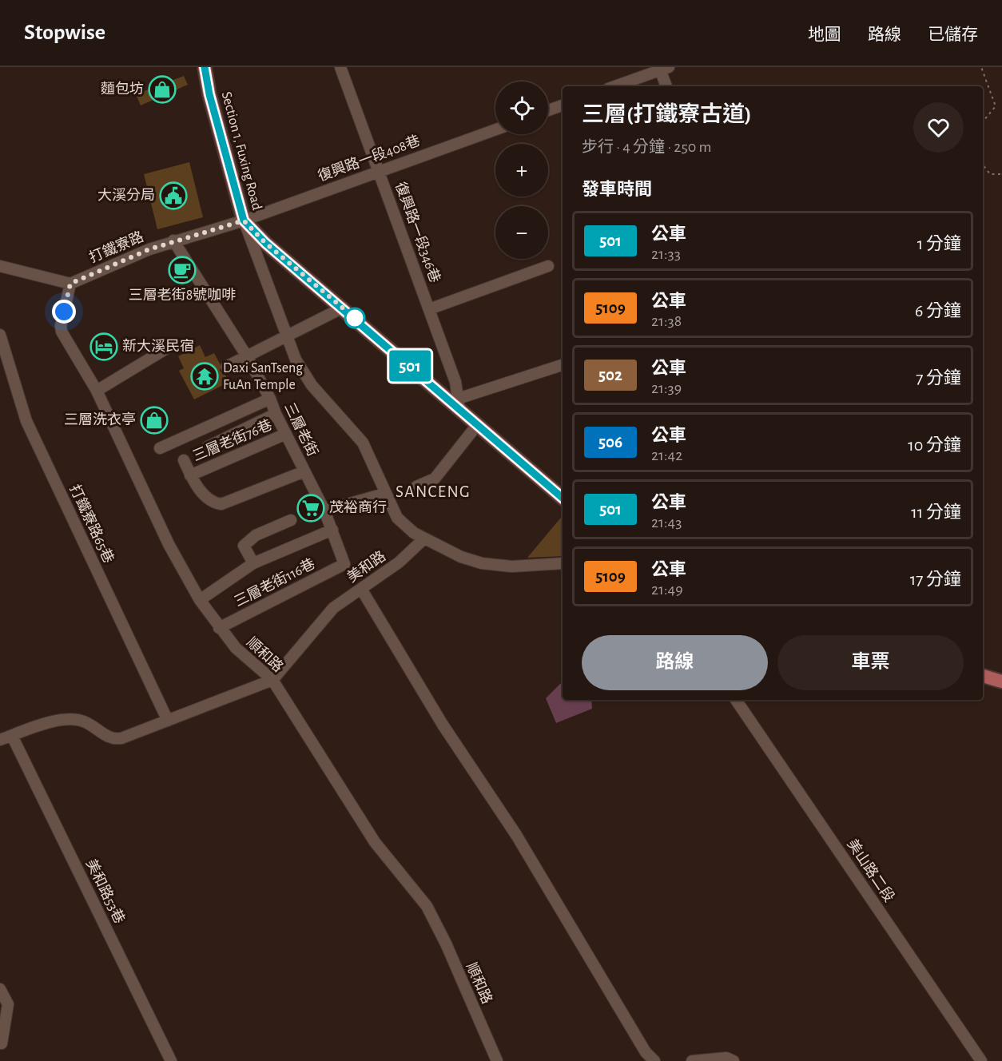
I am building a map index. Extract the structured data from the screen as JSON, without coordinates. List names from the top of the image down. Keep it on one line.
{"streets":{"main road":["Section 1, Fuxing Road"],"street":["復興路一段408巷","復興路一段346巷","打鐵寮路","三層老街","三層老街76巷","打鐵寮路65巷","美和路","三層老街116巷","順和路","美山路二段","美和路53巷"]},"crossings":[["Section 1, Fuxing Road","復興路一段408巷"],["Section 1, Fuxing Road","復興路一段346巷"],["Section 1, Fuxing Road","打鐵寮路"],["復興路一段408巷","復興路一段346巷"],["復興路一段408巷","打鐵寮路"],["打鐵寮路","三層老街"],["打鐵寮路","順和路"],["三層老街","三層老街76巷"],["三層老街","三層老街116巷"],["打鐵寮路65巷","美和路"],["美和路","順和路"],["美和路","美和路53巷"],["三層老街116巷","順和路"]],"districts":["SANCENG"],"places":{"shop":["麵包坊","三層洗衣亭"],"public building":["大溪分局"],"cafe":["三層老街8號咖啡"],"hotel":["新大溪民宿"],"temple":["Daxi SanTseng FuAn Temple"],"supermarket":["茂裕商行"]},"lines":["bus line 501"],"page":{"header":"Stopwise","nav":["地圖","路線","已儲存"],"on_map":"501","map_buttons":["+","−"],"heading":[["三層(打鐵寮古道)","步行 · 4 分鐘 · 250 m"],"發車時間"],"list":[{"mark":"501","name":"公車","note":"21:33","value":"1 分鐘"},{"mark":"5109","name":"公車","note":"21:38","value":"6 分鐘"},{"mark":"502","name":"公車","note":"21:39","value":"7 分鐘"},{"mark":"506","name":"公車","note":"21:42","value":"10 分鐘"},{"mark":"501","name":"公車","note":"21:43","value":"11 分鐘"},{"mark":"5109","name":"公車","note":"21:49","value":"17 分鐘"}],"buttons":["路線","車票"]}}
